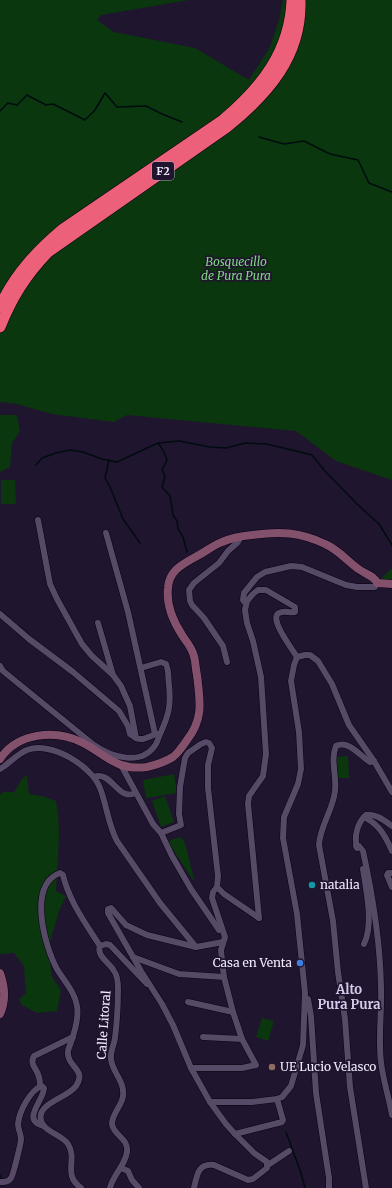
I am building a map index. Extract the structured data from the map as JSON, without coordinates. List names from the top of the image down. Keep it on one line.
{"streets":{"highway":["F2"],"street":["Calle Litoral"]},"districts":["Alto Pura Pura"],"parks":["Bosquecillo de Pura Pura"],"places":["natalia","Casa en Venta","UE Lucio Velasco"]}
